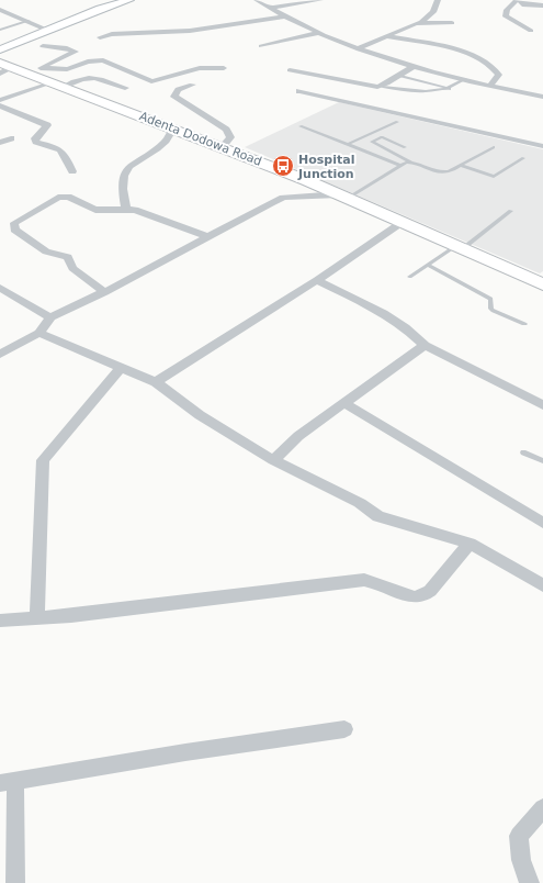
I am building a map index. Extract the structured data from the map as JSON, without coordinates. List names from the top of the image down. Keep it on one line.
{"streets":{"main road":["Adenta Dodowa Road"]},"places":{"bus stop":["Hospital Junction"]}}
